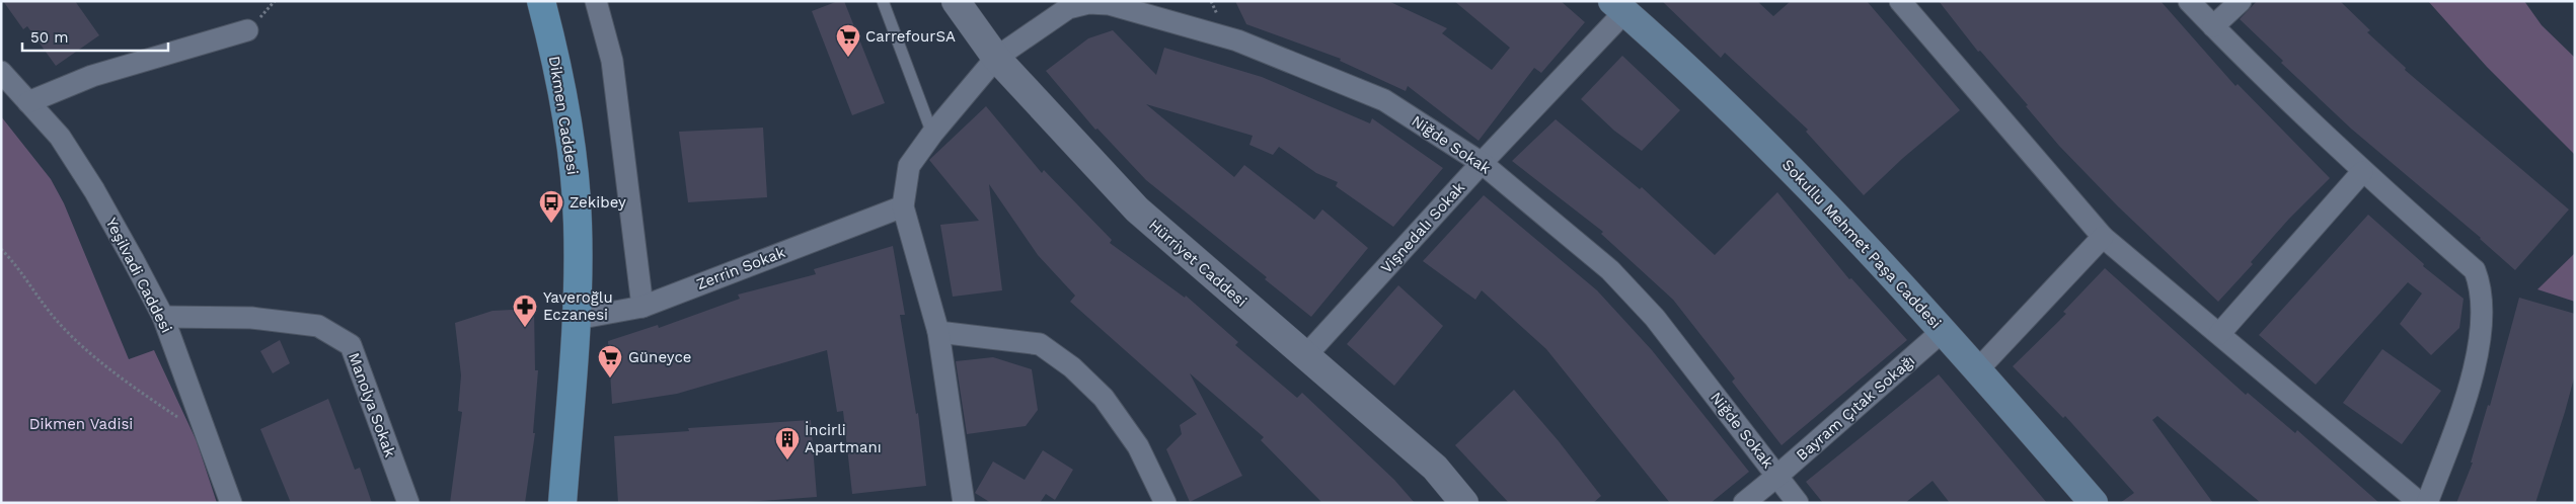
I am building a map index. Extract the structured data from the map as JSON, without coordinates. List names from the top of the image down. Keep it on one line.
{"streets":{"main road":["Dikmen Caddesi","Sokullu Mehmet Paşa Caddesi"],"street":["Niğde Sokak","Vişnedalı Sokak","Hürriyet Caddesi","Zerrin Sokak","Yeşilvadi Caddesi","Manolya Sokak","Bayram Çıtak Sokağı"]},"crossings":[["Dikmen Caddesi","Zerrin Sokak"],["Niğde Sokak","Vişnedalı Sokak"],["Niğde Sokak","Hürriyet Caddesi"],["Niğde Sokak","Zerrin Sokak"],["Niğde Sokak","Bayram Çıtak Sokağı"],["Vişnedalı Sokak","Sokullu Mehmet Paşa Caddesi"],["Vişnedalı Sokak","Hürriyet Caddesi"],["Sokullu Mehmet Paşa Caddesi","Bayram Çıtak Sokağı"],["Yeşilvadi Caddesi","Manolya Sokak"]],"parks":["Dikmen Vadisi"],"places":{"supermarket":["CarrefourSA","Güneyce"],"bus stop":["Zekibey"],"pharmacy":["Yaveroğlu Eczanesi"],"building":["İncirli Apartmanı"]},"scale_bar":"50 m"}
